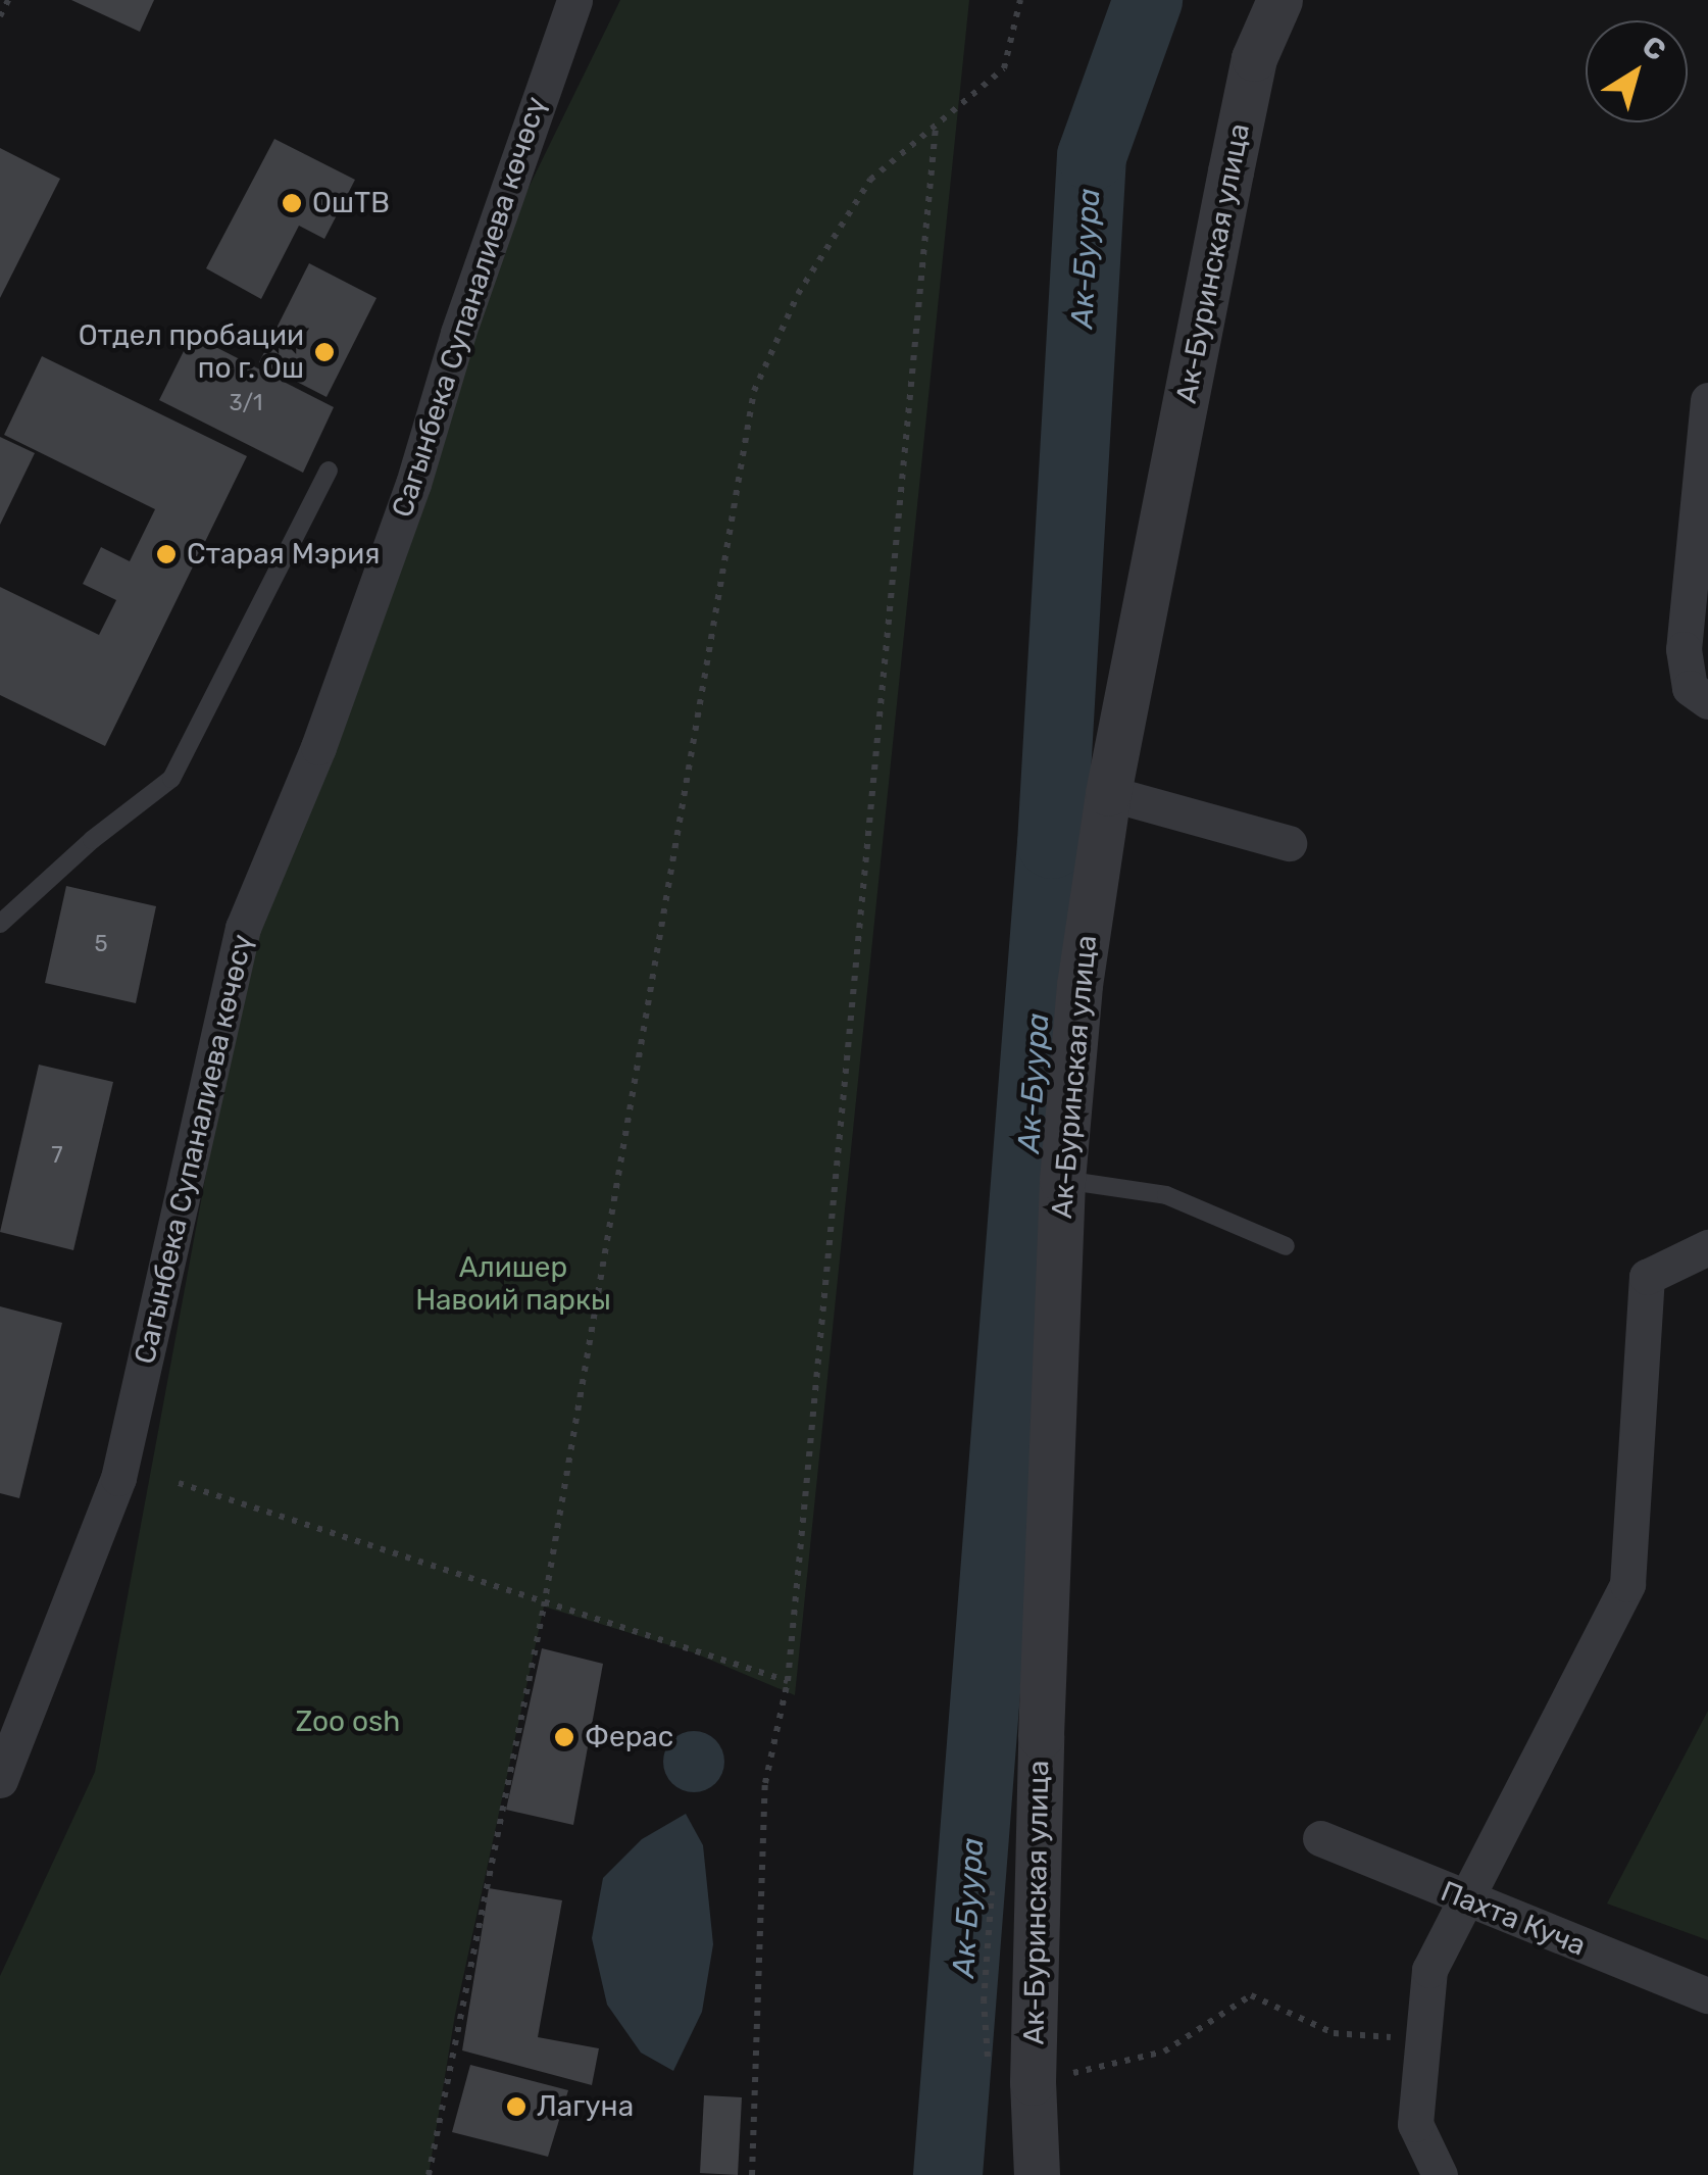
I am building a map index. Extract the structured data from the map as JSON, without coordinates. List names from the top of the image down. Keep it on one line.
{"streets":{"street":["Ак-Буринская улица","Сагынбека Супаналиева көчөсү","Пахта Кучa"]},"water":["Ак-Буура"],"parks":["Алишер Навоий паркы","Zoo osh"],"places":["ОшТВ","Отдел пробации по г. Ош","Старая Мэрия","Ферас","Лагуна"],"house_numbers":["3/1","5","7"],"north":"top right"}
